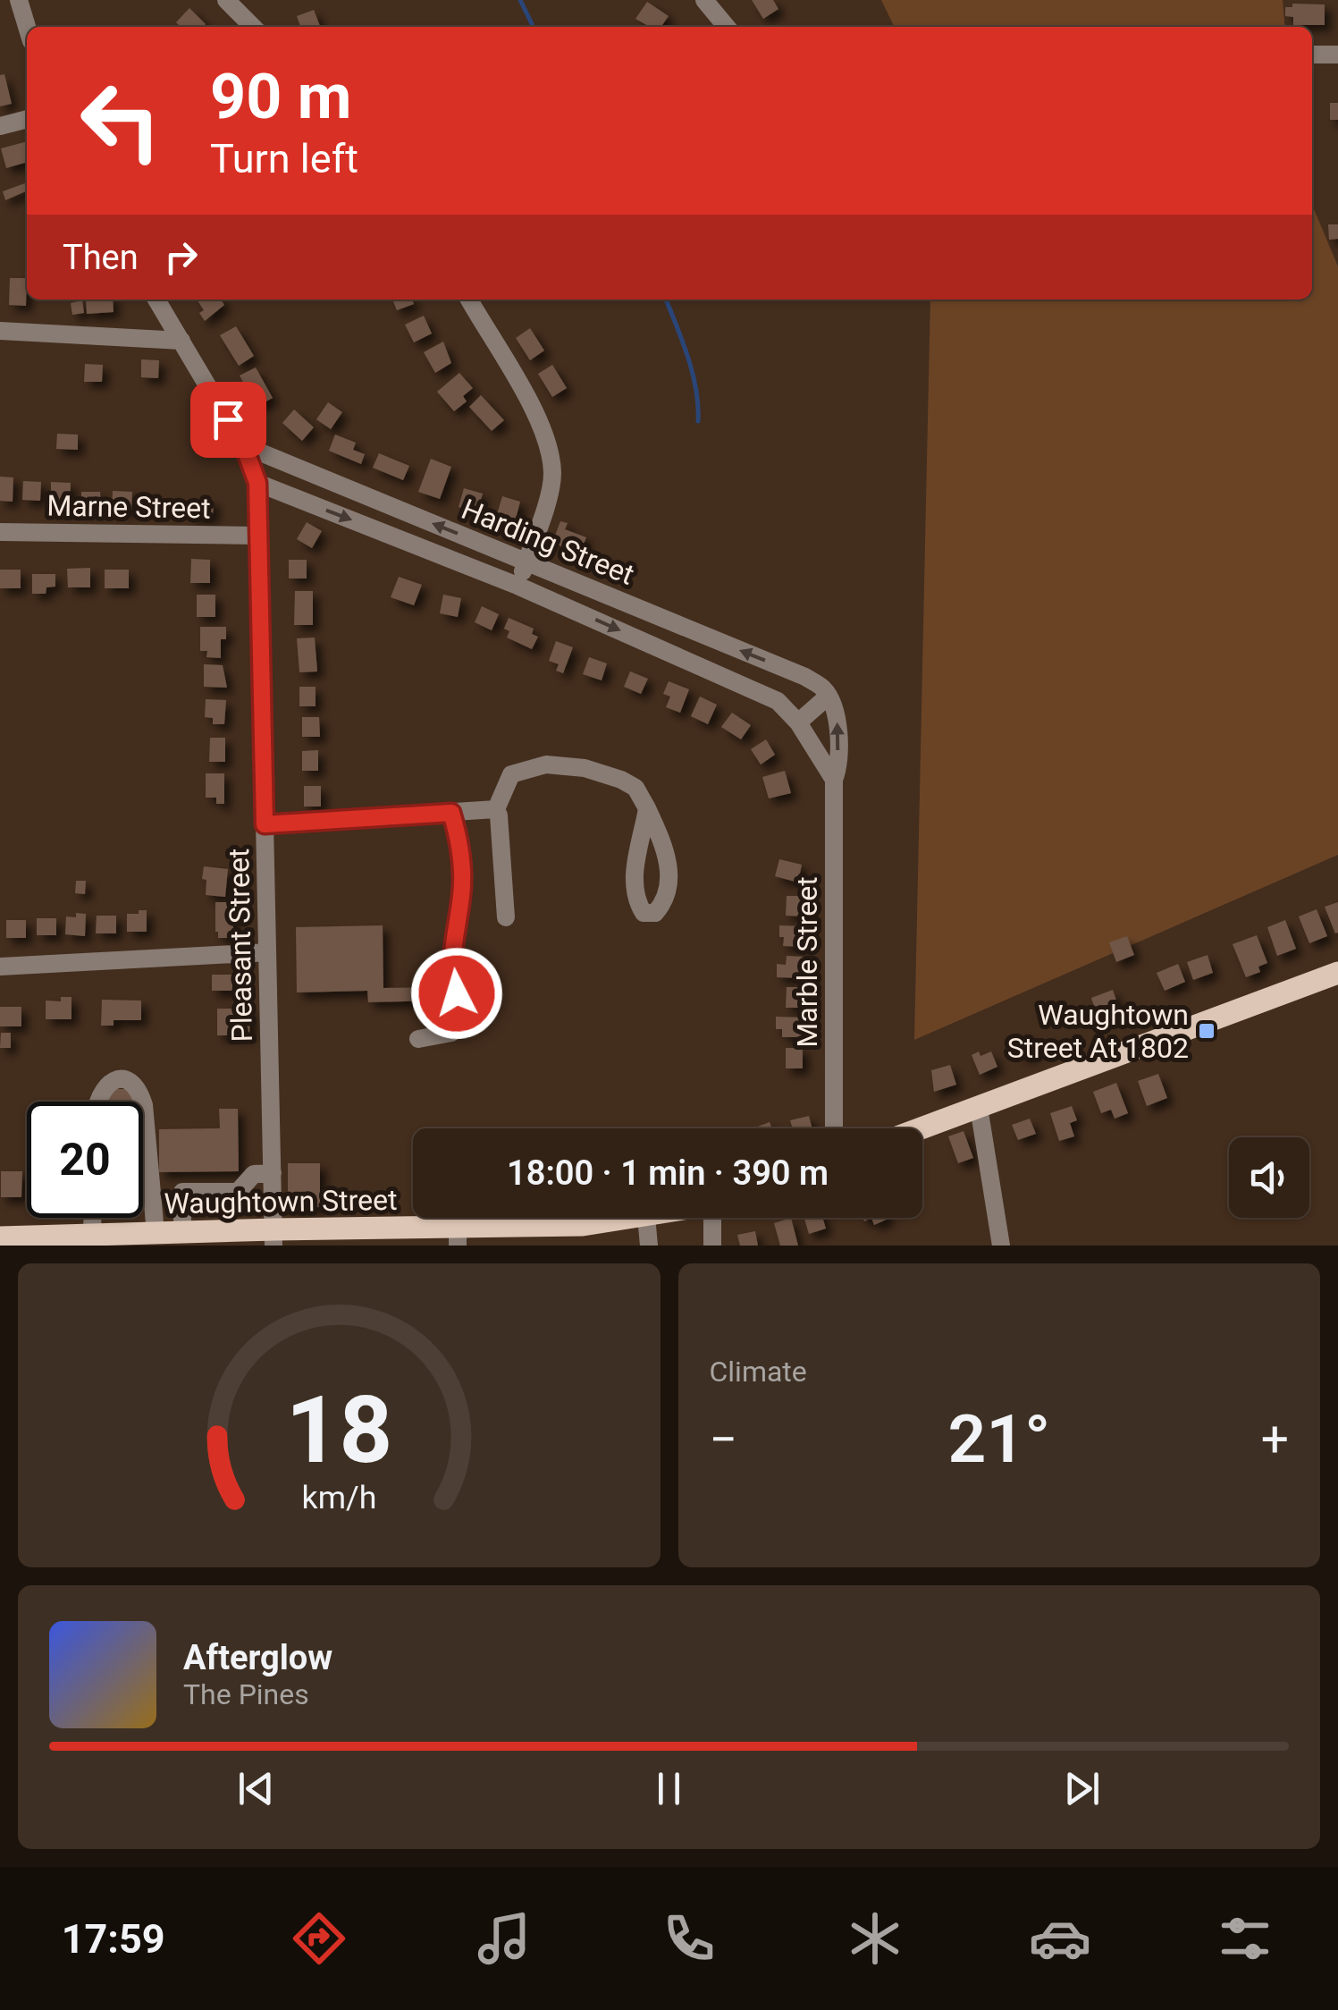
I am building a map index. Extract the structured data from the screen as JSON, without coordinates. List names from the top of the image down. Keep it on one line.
{"streets":{"main road":["Waughtown Street"],"street":["Marne Street","Harding Street","Pleasant Street","Marble Street"]},"crossings":[["Marne Street","Pleasant Street"],["Harding Street","Pleasant Street"],["Harding Street","Marble Street"],["Pleasant Street","Waughtown Street"]],"places":{"transit":["Waughtown Street At 1802"]},"page":{"turn":["90 m","Turn left"],"then":"Then","limit":"20","trip":"18:00 · 1 min · 390 m","tile":"Climate","heat":["−","21°","+"],"song":["Afterglow","The Pines"],"tabs":"17:59","gauge":["18","km/h"]}}
